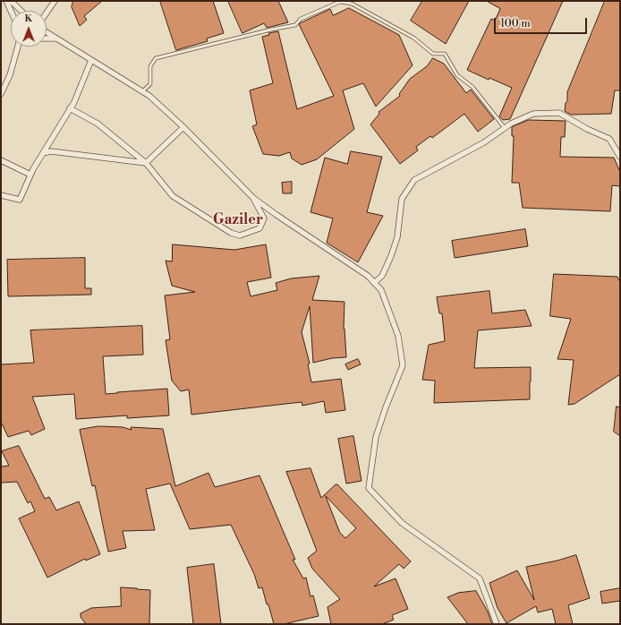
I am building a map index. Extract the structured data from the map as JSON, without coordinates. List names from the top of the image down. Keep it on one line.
{"districts":["Gaziler"],"scale_bar":"100 m","north":"top"}
